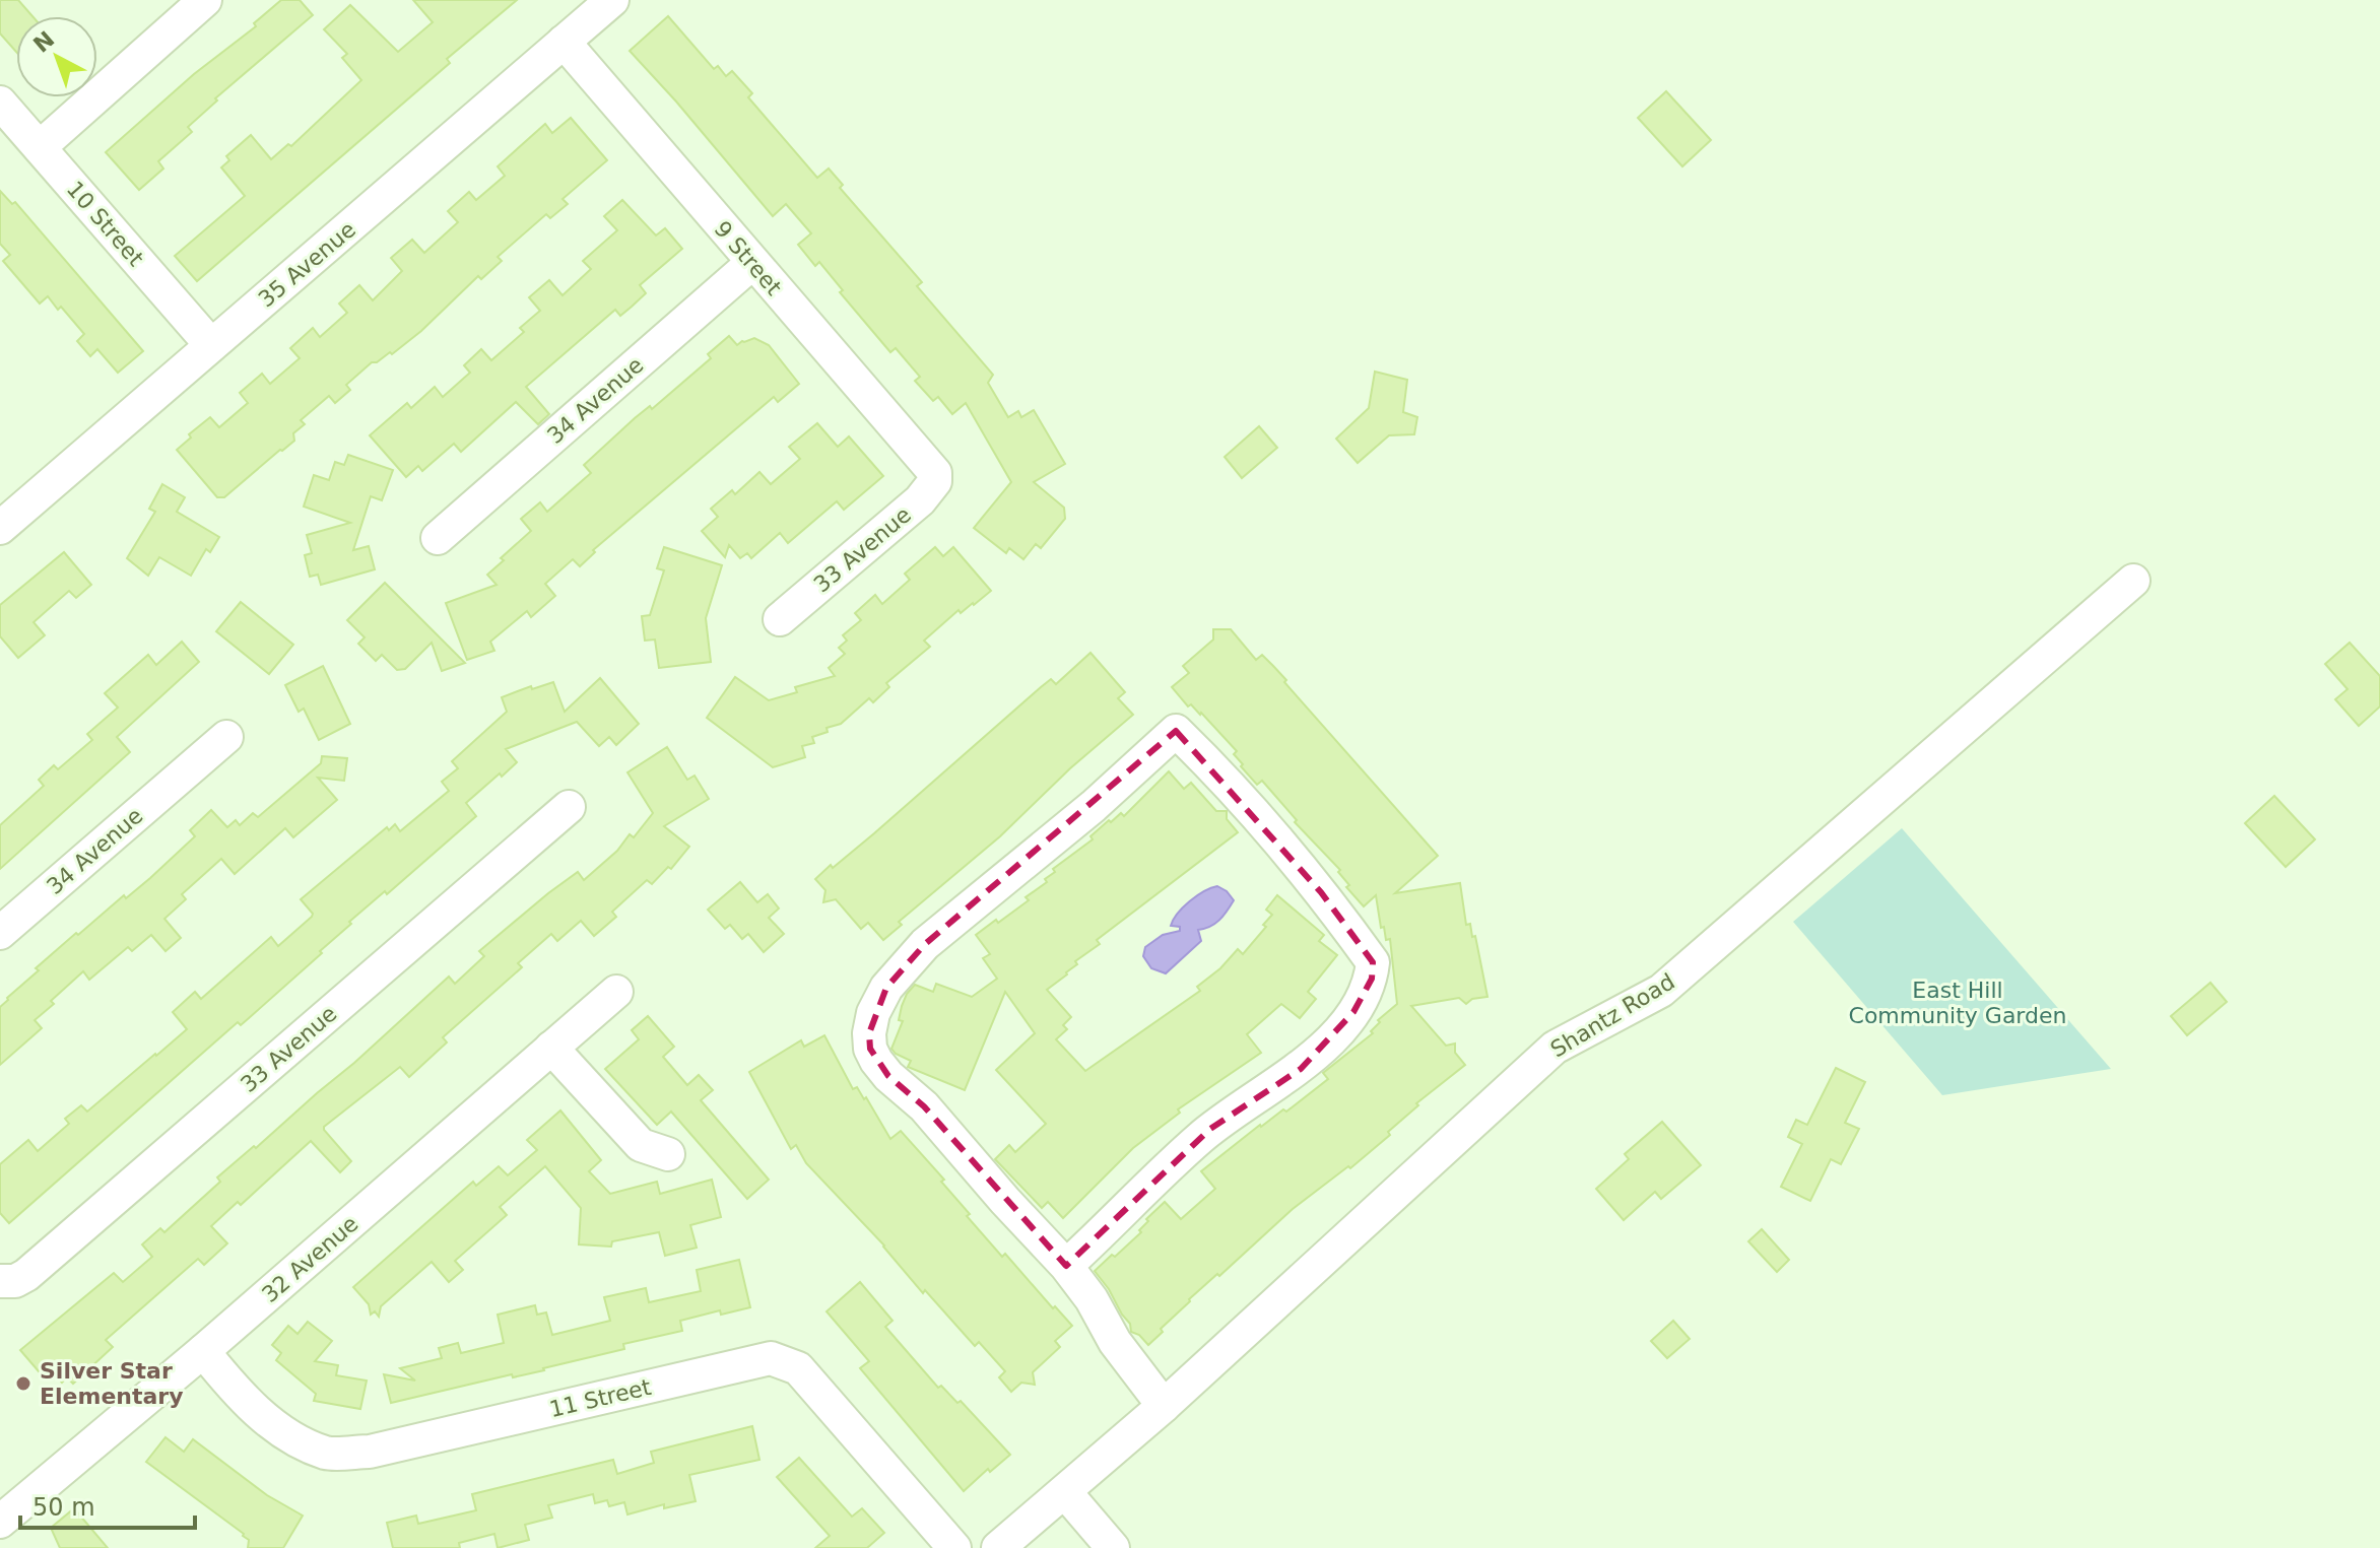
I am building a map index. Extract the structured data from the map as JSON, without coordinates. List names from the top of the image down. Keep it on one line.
{"streets":{"street":["10 Street","9 Street","35 Avenue","34 Avenue","33 Avenue","Shantz Road","32 Avenue","11 Street"]},"crossings":[["10 Street","35 Avenue"],["9 Street","35 Avenue"],["9 Street","34 Avenue"],["9 Street","33 Avenue"],["32 Avenue","11 Street"]],"parks":["East Hill Community Garden"],"places":["Silver Star Elementary"],"scale_bar":"50 m","north":"top left"}
